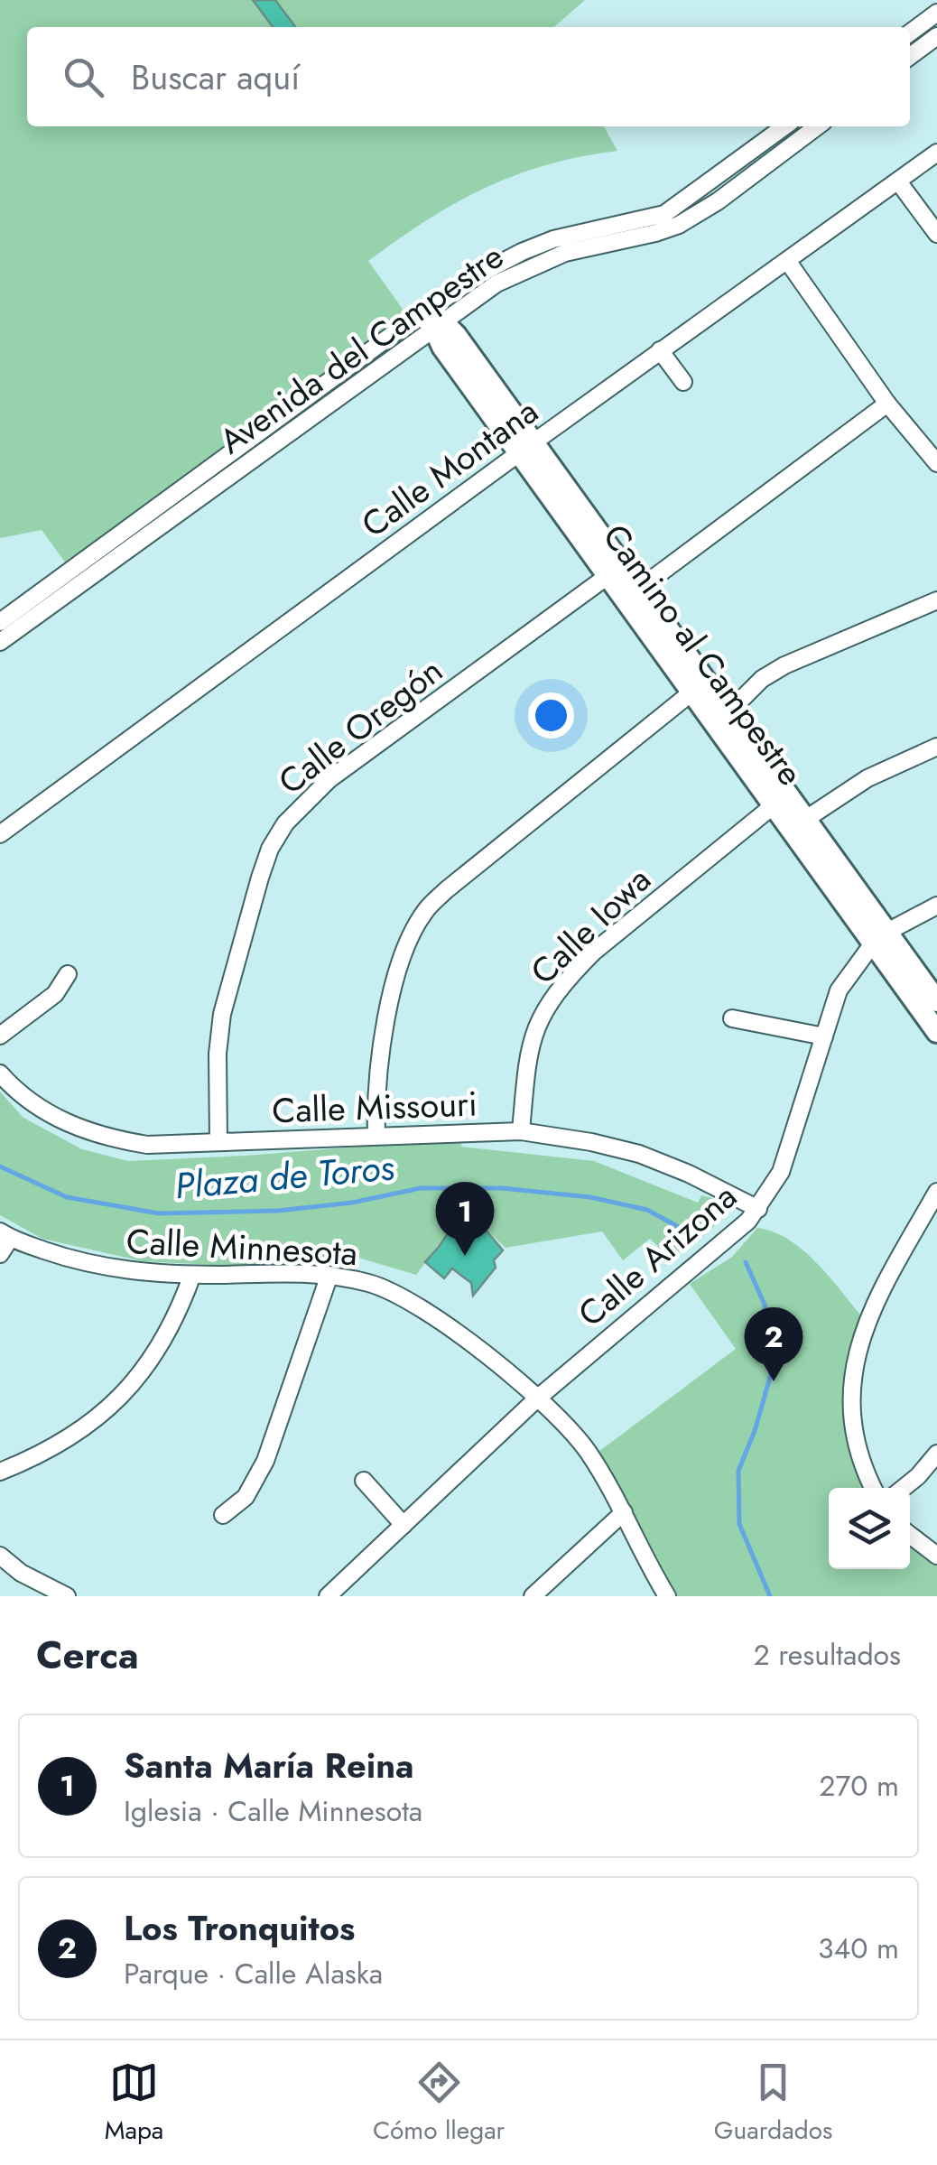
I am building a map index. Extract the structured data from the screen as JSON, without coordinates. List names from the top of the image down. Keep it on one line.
{"streets":{"street":["Avenida del Campestre","Calle Montana","Camino al Campestre","Calle Oregón","Calle Iowa","Calle Missouri","Calle Minnesota","Calle Arizona"]},"crossings":[["Avenida del Campestre","Camino al Campestre"],["Calle Montana","Camino al Campestre"],["Camino al Campestre","Calle Oregón"],["Camino al Campestre","Calle Iowa"],["Camino al Campestre","Calle Arizona"],["Calle Oregón","Calle Missouri"],["Calle Iowa","Calle Missouri"],["Calle Missouri","Calle Arizona"],["Calle Minnesota","Calle Arizona"]],"water":["Plaza de Toros"],"page":{"search":"Buscar aquí","pins":["1","2"],"heading":["Cerca","2 resultados"],"list":[{"mark":"1","name":"Santa María Reina","note":"Iglesia · Calle Minnesota","value":"270 m"},{"mark":"2","name":"Los Tronquitos","note":"Parque · Calle Alaska","value":"340 m"}],"nav":["Mapa","Cómo llegar","Guardados"]}}
